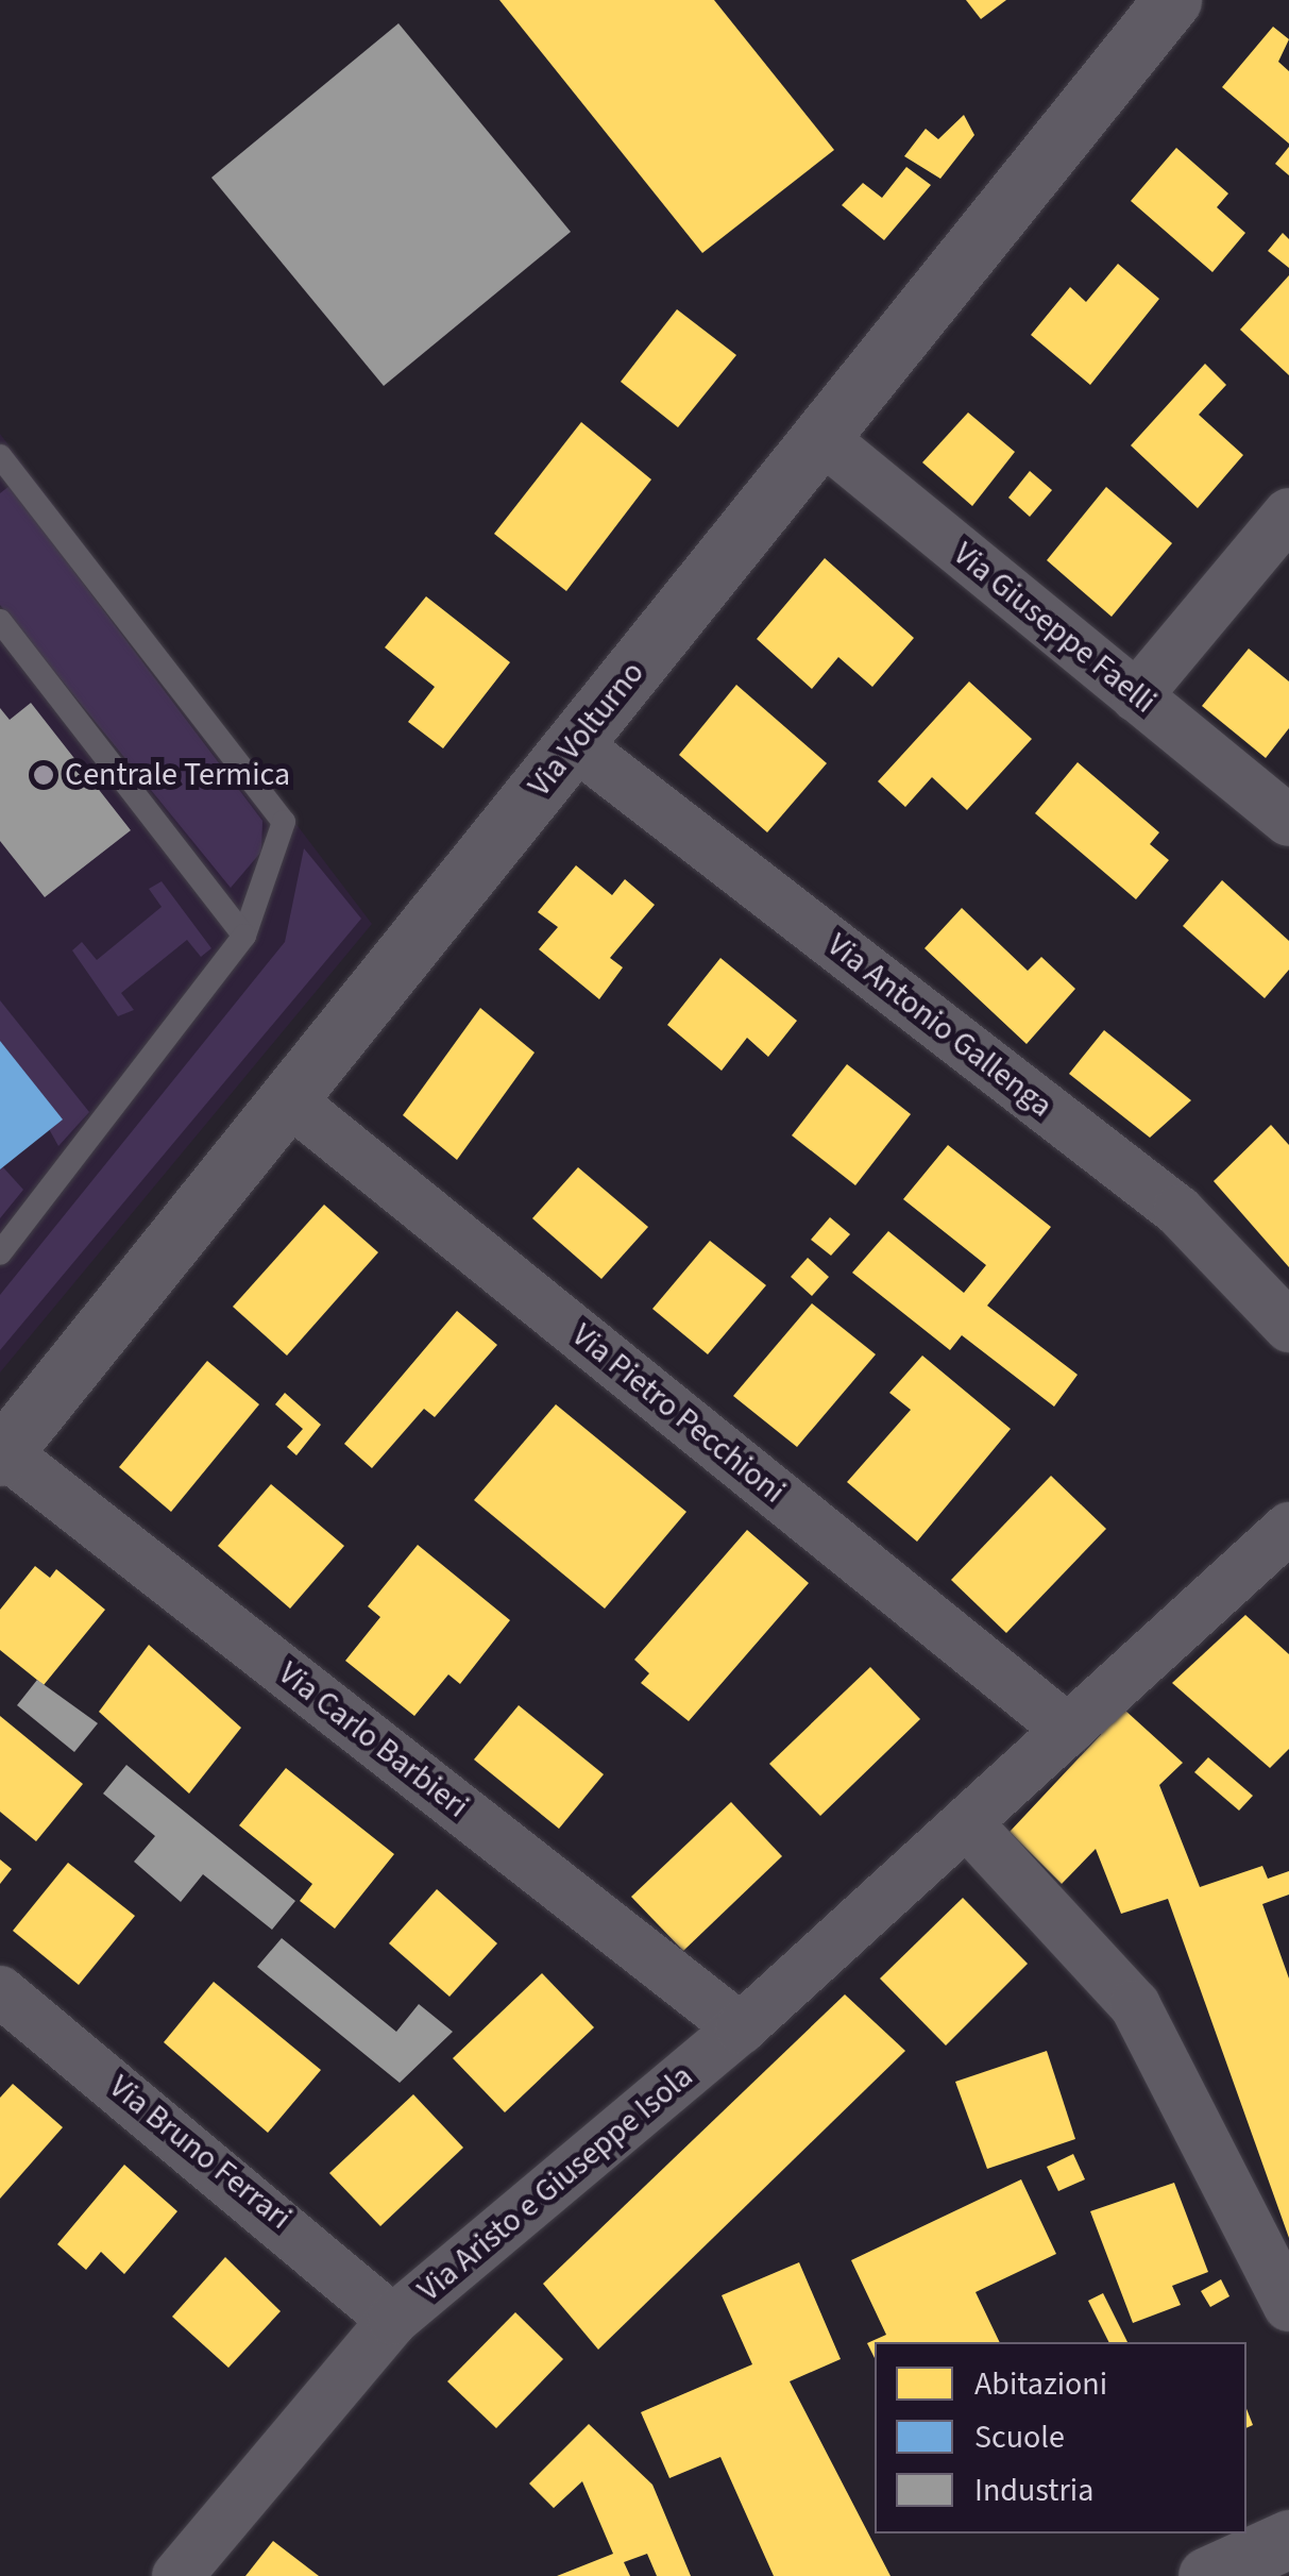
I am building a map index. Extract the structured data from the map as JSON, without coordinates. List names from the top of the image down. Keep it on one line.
{"streets":{"street":["Via Giuseppe Faelli","Via Volturno","Via Antonio Gallenga","Via Pietro Pecchioni","Via Carlo Barbieri","Via Bruno Ferrari","Via Aristo e Giuseppe Isola"]},"crossings":[["Via Giuseppe Faelli","Via Volturno"],["Via Volturno","Via Antonio Gallenga"],["Via Volturno","Via Pietro Pecchioni"],["Via Volturno","Via Carlo Barbieri"],["Via Pietro Pecchioni","Via Aristo e Giuseppe Isola"],["Via Carlo Barbieri","Via Aristo e Giuseppe Isola"],["Via Bruno Ferrari","Via Aristo e Giuseppe Isola"]],"places":["Centrale Termica"],"legend":["Abitazioni","Scuole","Industria"]}
